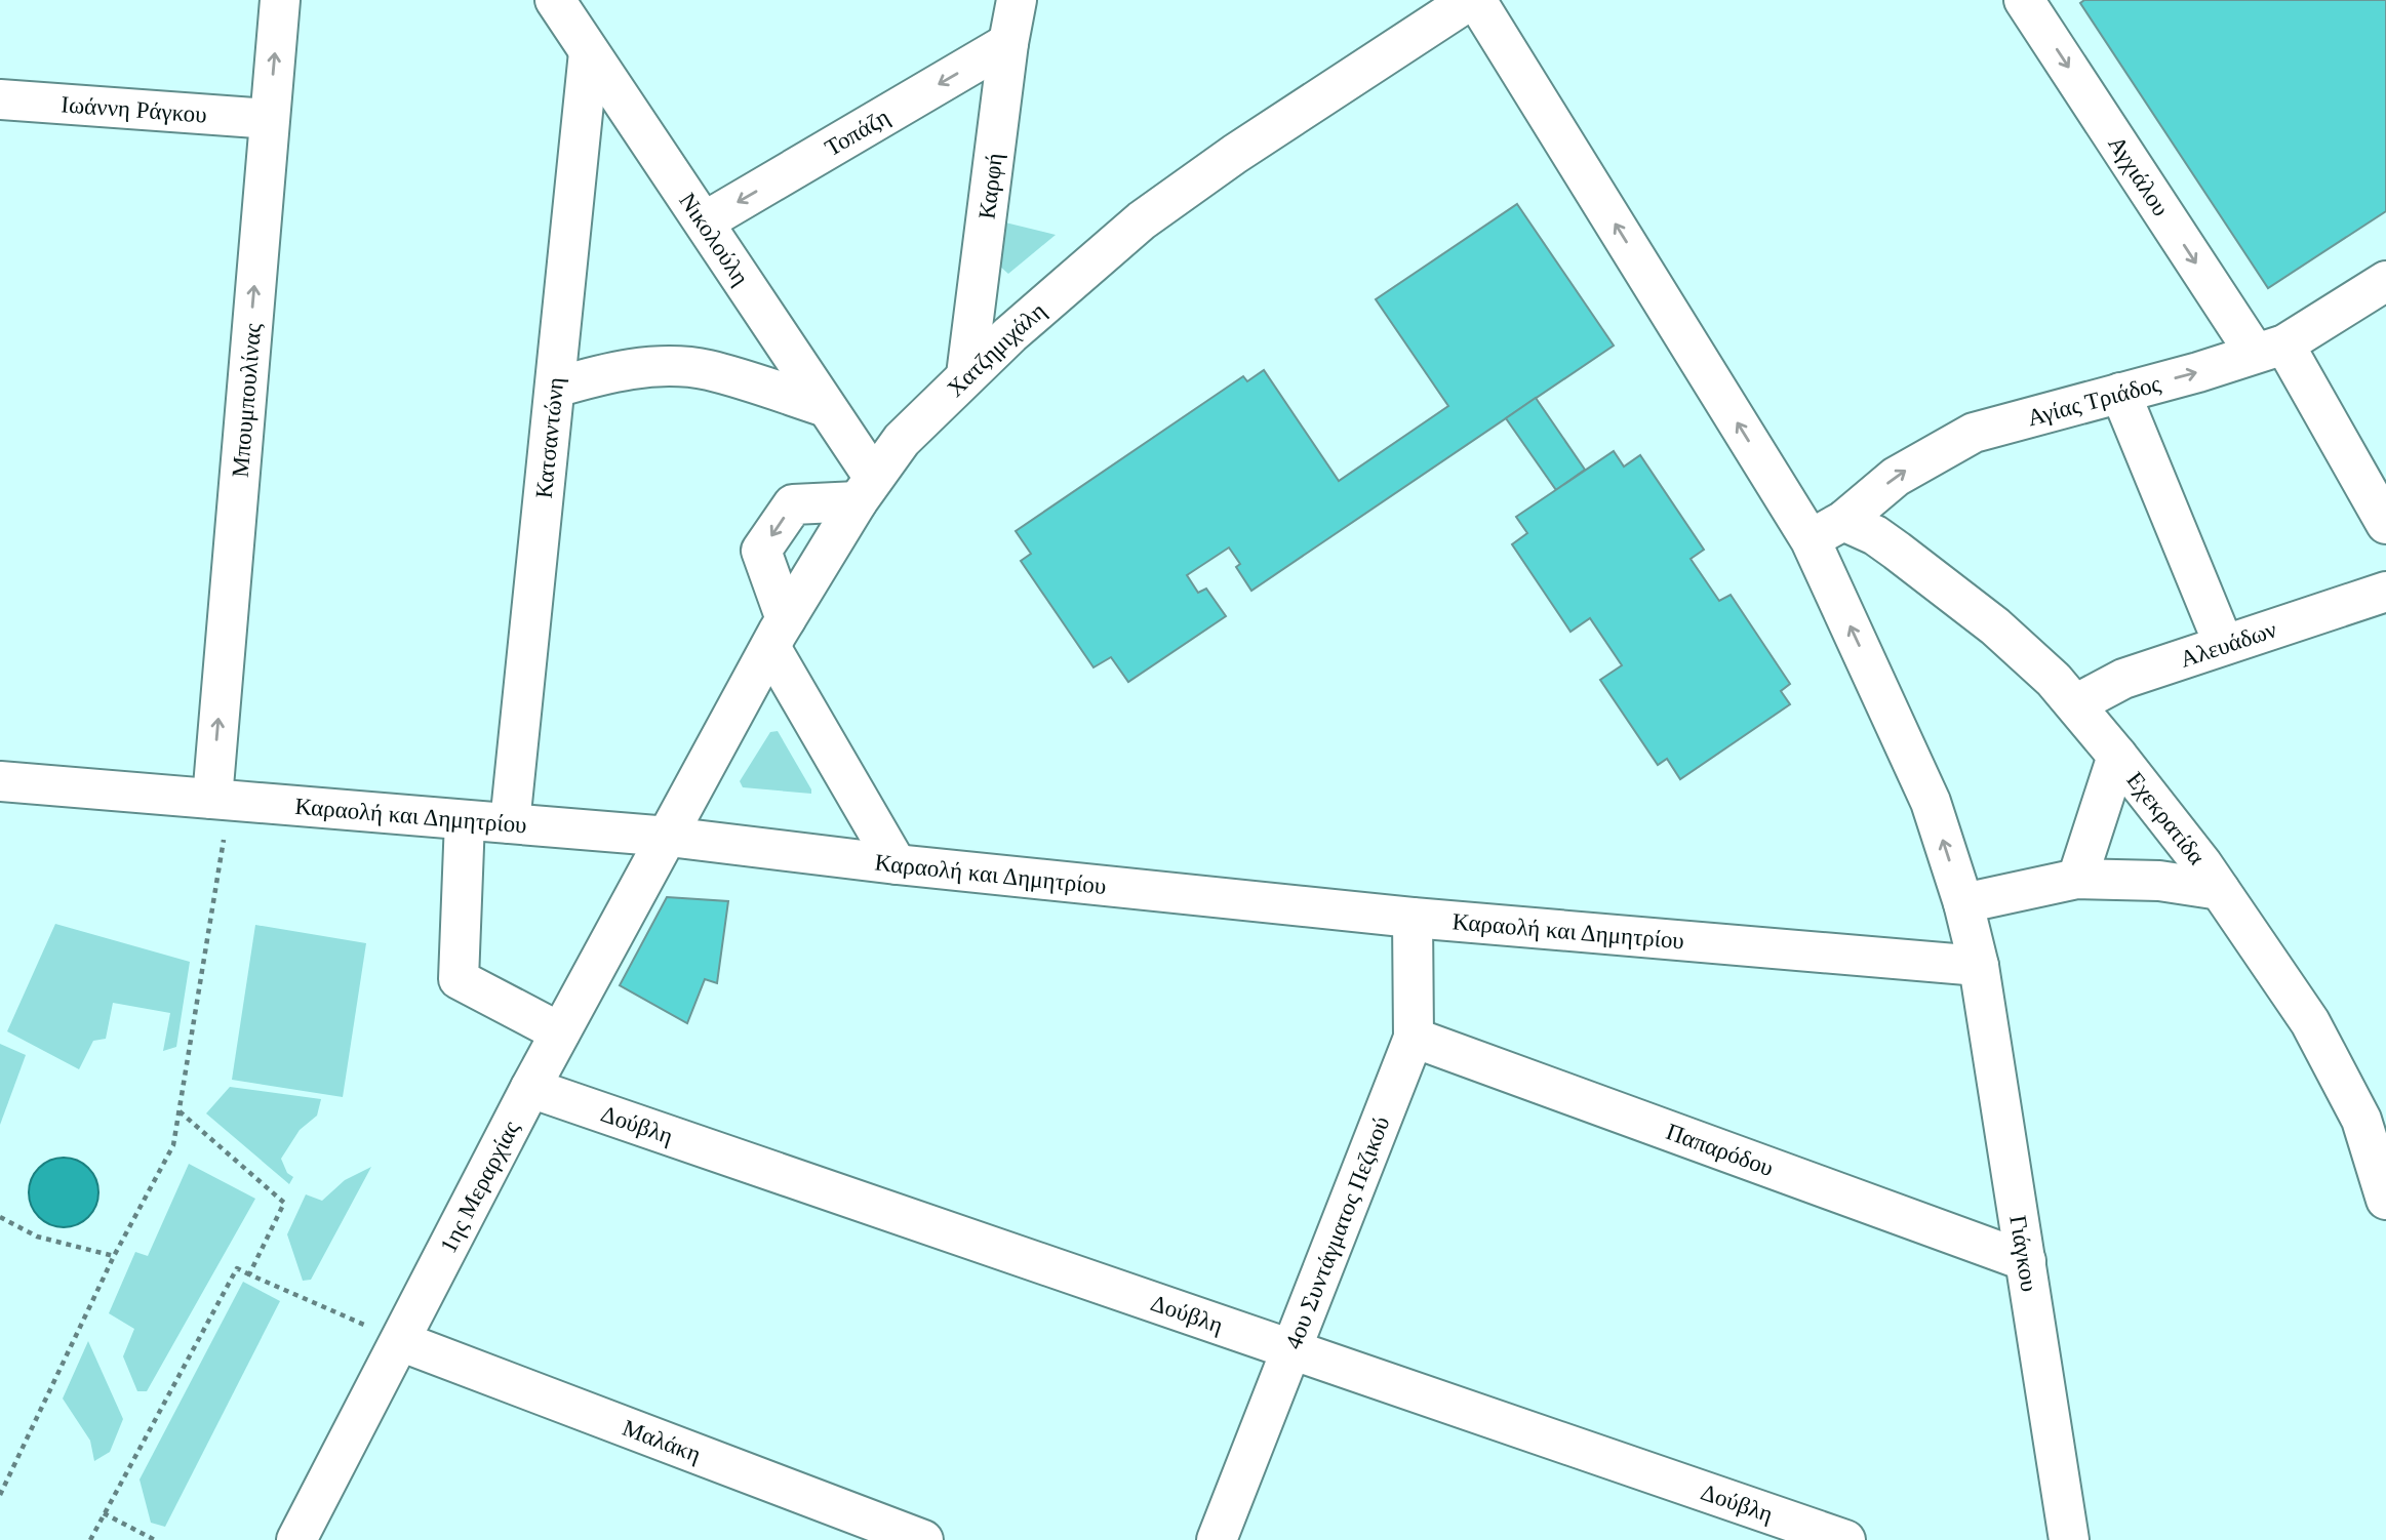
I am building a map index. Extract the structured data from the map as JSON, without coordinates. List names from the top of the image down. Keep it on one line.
{"streets":{"street":["Ιωάννη Ράγκου","Τοπάζη","Αγχιάλου","Καρφή","Νικολούλη","Χατζημιχάλη","Μπουμπουλίνας","Αγίας Τριάδος","Κατσαντώνη","Αλευάδων","Καραολή και Δημητρίου","Εχεκρατίδα","Δούβλη","Παπαρόδου","1ης Μεραρχίας","4ου Συντάγματος Πεζικού","Γιάγκου","Μαλάκη"]},"crossings":[["Ιωάννη Ράγκου","Μπουμπουλίνας"],["Τοπάζη","Καρφή"],["Τοπάζη","Νικολούλη"],["Αγχιάλου","Αγίας Τριάδος"],["Καρφή","Χατζημιχάλη"],["Νικολούλη","Χατζημιχάλη"],["Νικολούλη","Κατσαντώνη"],["Χατζημιχάλη","Καραολή και Δημητρίου"],["Χατζημιχάλη","1ης Μεραρχίας"],["Μπουμπουλίνας","Καραολή και Δημητρίου"],["Αγίας Τριάδος","Εχεκρατίδα"],["Αγίας Τριάδος","Γιάγκου"],["Κατσαντώνη","Καραολή και Δημητρίου"],["Αλευάδων","Εχεκρατίδα"],["Καραολή και Δημητρίου","1ης Μεραρχίας"],["Καραολή και Δημητρίου","4ου Συντάγματος Πεζικού"],["Καραολή και Δημητρίου","Γιάγκου"],["Εχεκρατίδα","Γιάγκου"],["Δούβλη","1ης Μεραρχίας"],["Δούβλη","4ου Συντάγματος Πεζικού"],["Παπαρόδου","4ου Συντάγματος Πεζικού"],["Παπαρόδου","Γιάγκου"],["1ης Μεραρχίας","Μαλάκη"]],"one_way":["Τοπάζη","Αγχιάλου","Μπουμπουλίνας","Αγίας Τριάδος","Γιάγκου"]}
